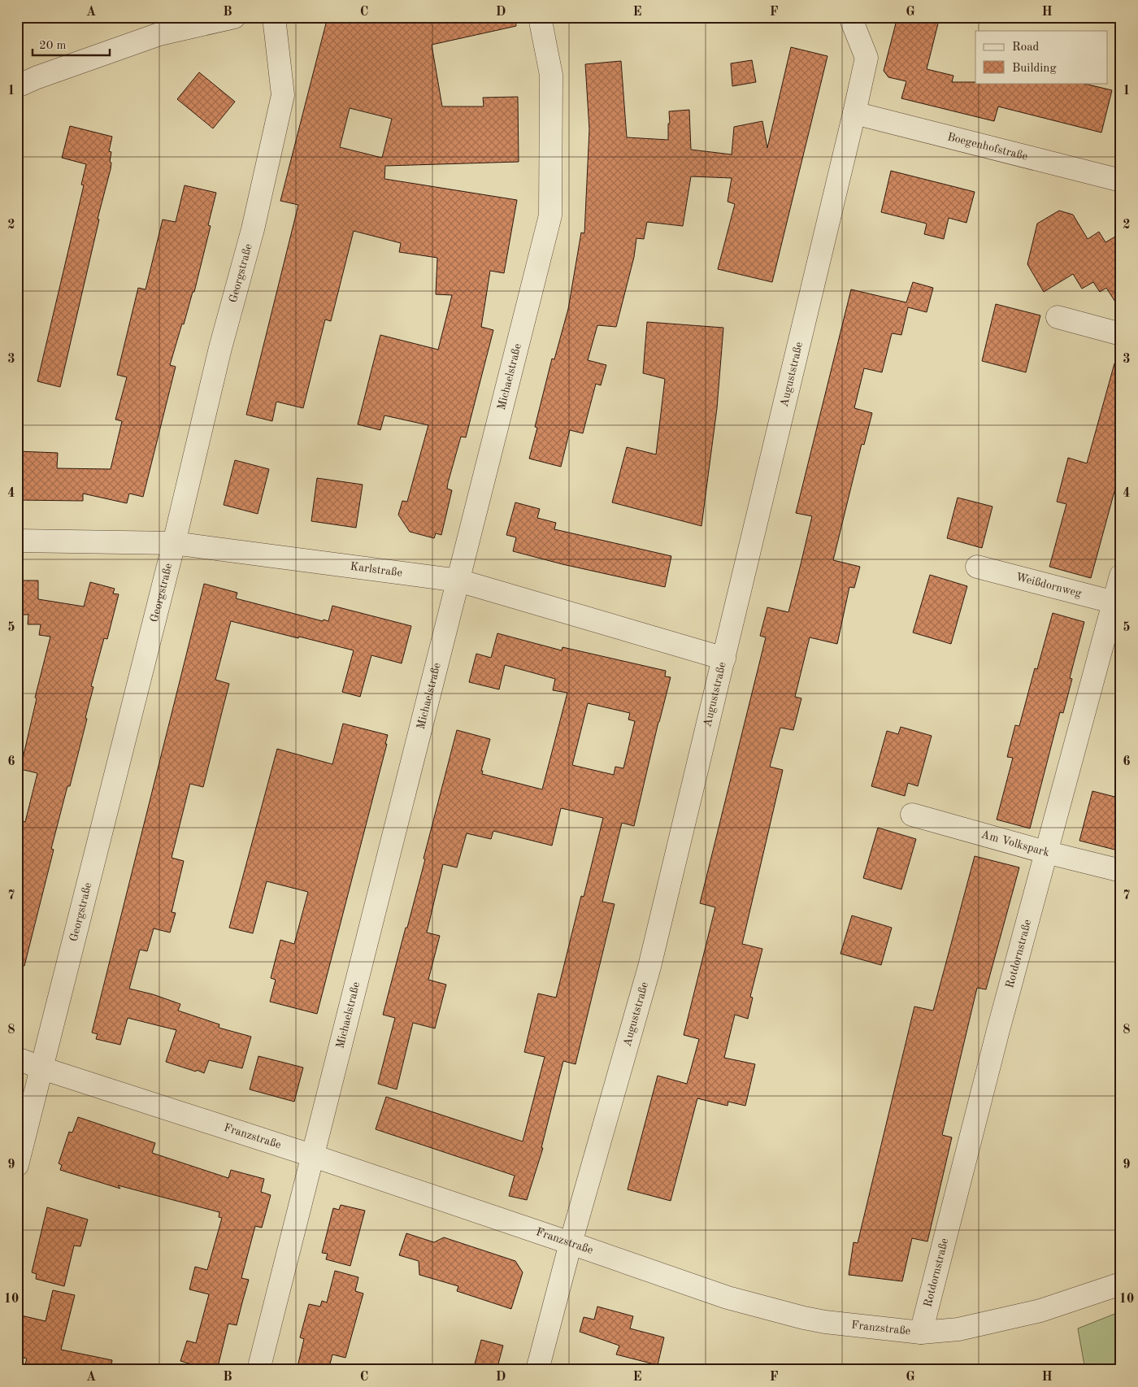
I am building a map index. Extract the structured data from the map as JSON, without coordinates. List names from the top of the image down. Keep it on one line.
{"streets":{"street":["Boegenhofstraße","Georgstraße","Auguststraße","Michaelstraße","Karlstraße","Weißdornweg","Am Volkspark","Rotdornstraße","Franzstraße"]},"crossings":[["Boegenhofstraße","Auguststraße"],["Georgstraße","Karlstraße"],["Georgstraße","Franzstraße"],["Auguststraße","Karlstraße"],["Auguststraße","Franzstraße"],["Michaelstraße","Karlstraße"],["Michaelstraße","Franzstraße"],["Weißdornweg","Rotdornstraße"],["Am Volkspark","Rotdornstraße"],["Rotdornstraße","Franzstraße"]],"legend":["Road","Building"],"scale_bar":"20 m","grid":{"columns":["A","B","C","D","E","F","G","H"],"rows":["1","2","3","4","5","6","7","8","9","10"]}}
